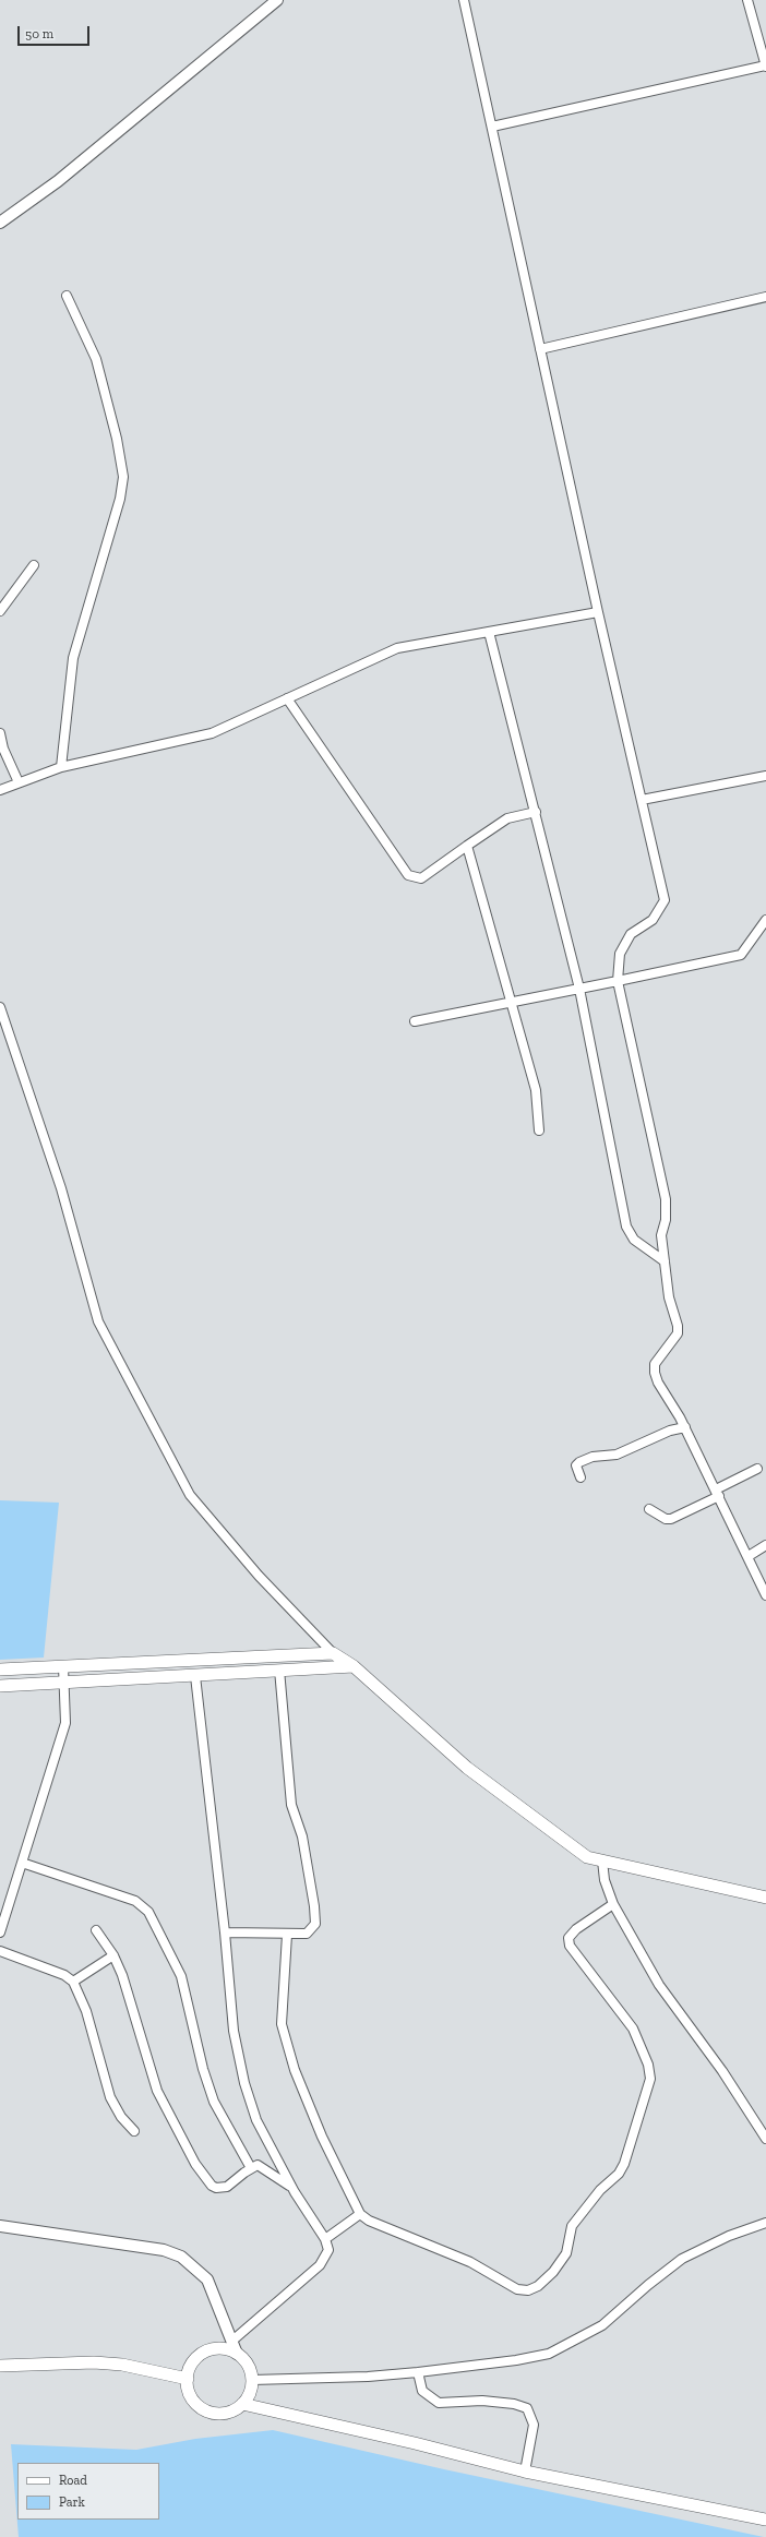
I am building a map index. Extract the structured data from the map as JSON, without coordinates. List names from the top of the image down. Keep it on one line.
{"legend":["Road","Park"],"scale_bar":"50 m"}
